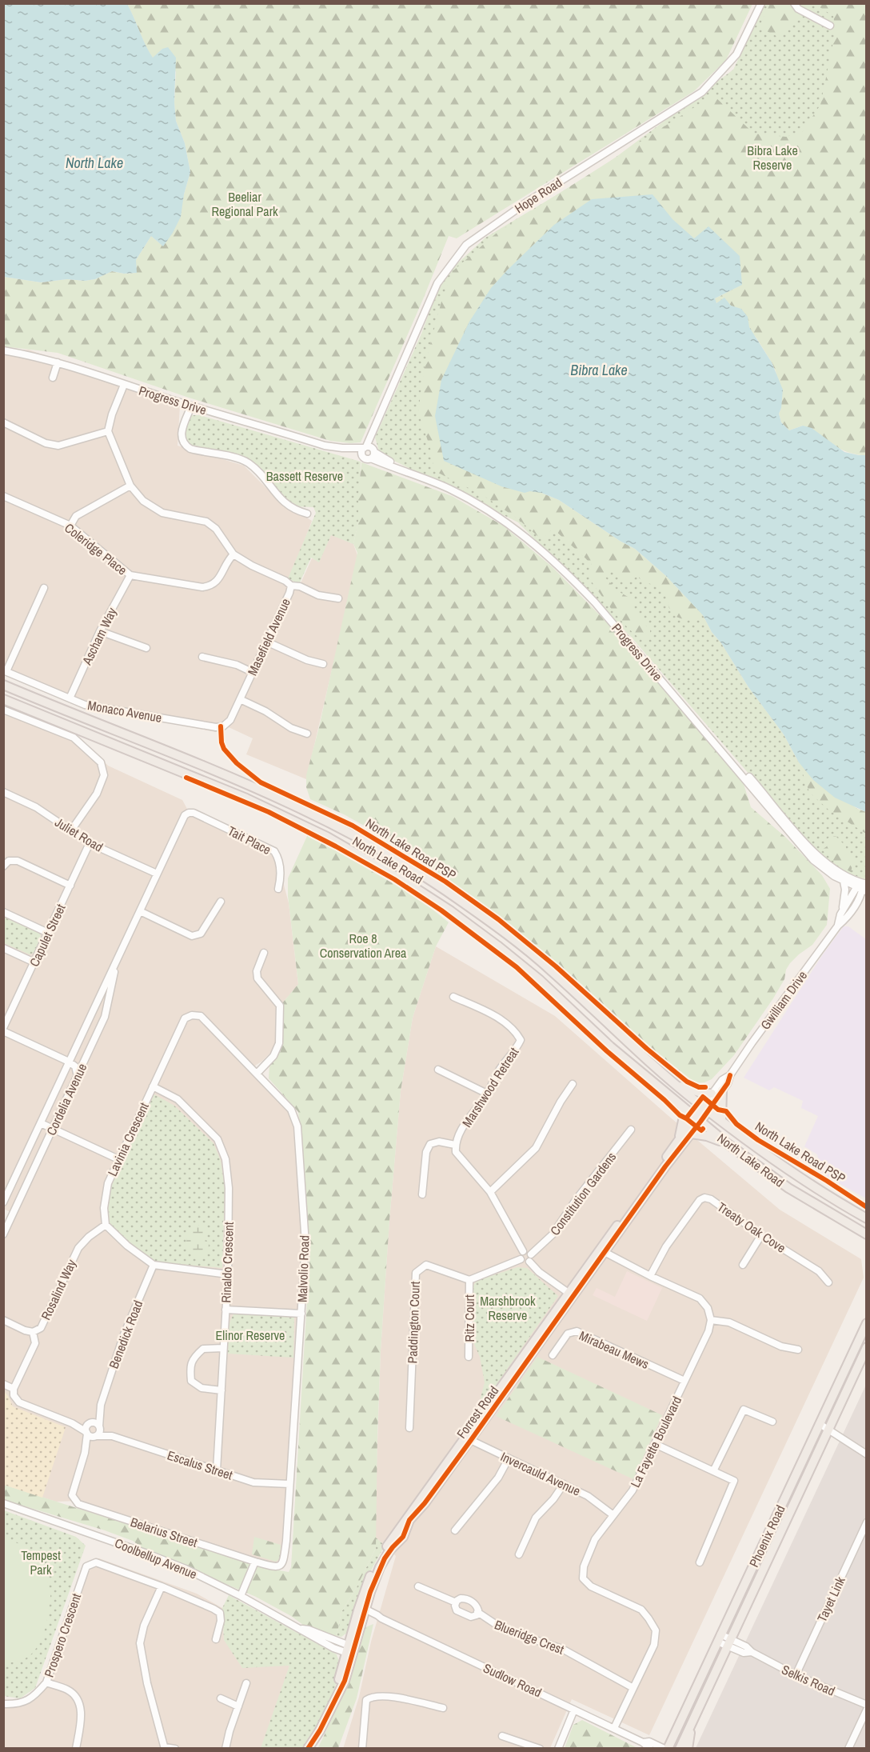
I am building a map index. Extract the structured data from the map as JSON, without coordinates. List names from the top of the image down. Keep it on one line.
{"streets":{"main road":["North Lake Road","Forrest Road","Phoenix Road"],"street":["Hope Road","Progress Drive","Coleridge Place","Ascham Way","Masefield Avenue","Monaco Avenue","Juliet Road","Tait Place","Capulet Street","Gwilliam Drive","Marshwood Retreat","Cordelia Avenue","Lavinia Crescent","Constitution Gardens","Treaty Oak Cove","Rinaldo Crescent","Malvolio Road","Rosalind Way","Ritz Court","Paddington Court","Benedick Road","Mirabeau Mews","La Fayette Boulevard","Escalus Street","Invercauld Avenue","Belarius Street","Coolbellup Avenue","Tayet Link","Prospero Crescent","Blueridge Crest","Sudlow Road","Selkis Road"],"cycle path":["North Lake Road PSP"]},"crossings":[["Hope Road","Progress Drive"],["Progress Drive","Gwilliam Drive"],["Coleridge Place","Ascham Way"],["Coleridge Place","Masefield Avenue"],["Ascham Way","Monaco Avenue"],["Masefield Avenue","Monaco Avenue"],["Juliet Road","Capulet Street"],["Juliet Road","Cordelia Avenue"],["Tait Place","Cordelia Avenue"],["North Lake Road","Gwilliam Drive"],["North Lake Road","Forrest Road"],["Gwilliam Drive","Forrest Road"],["Lavinia Crescent","Rinaldo Crescent"],["Lavinia Crescent","Malvolio Road"],["Lavinia Crescent","Rosalind Way"],["Rinaldo Crescent","Escalus Street"],["Malvolio Road","Escalus Street"],["Malvolio Road","Belarius Street"],["Ritz Court","Paddington Court"],["Mirabeau Mews","La Fayette Boulevard"],["Forrest Road","Invercauld Avenue"],["Forrest Road","Coolbellup Avenue"],["Forrest Road","Sudlow Road"],["La Fayette Boulevard","Invercauld Avenue"],["La Fayette Boulevard","Blueridge Crest"],["La Fayette Boulevard","Sudlow Road"],["Phoenix Road","Sudlow Road"],["Phoenix Road","Selkis Road"],["Tayet Link","Selkis Road"]],"water":["North Lake","Bibra Lake"],"parks":["Bibra Lake Reserve","Beeliar Regional Park","Bassett Reserve","Roe 8 Conservation Area","Marshbrook Reserve","Elinor Reserve","Tempest Park"]}
